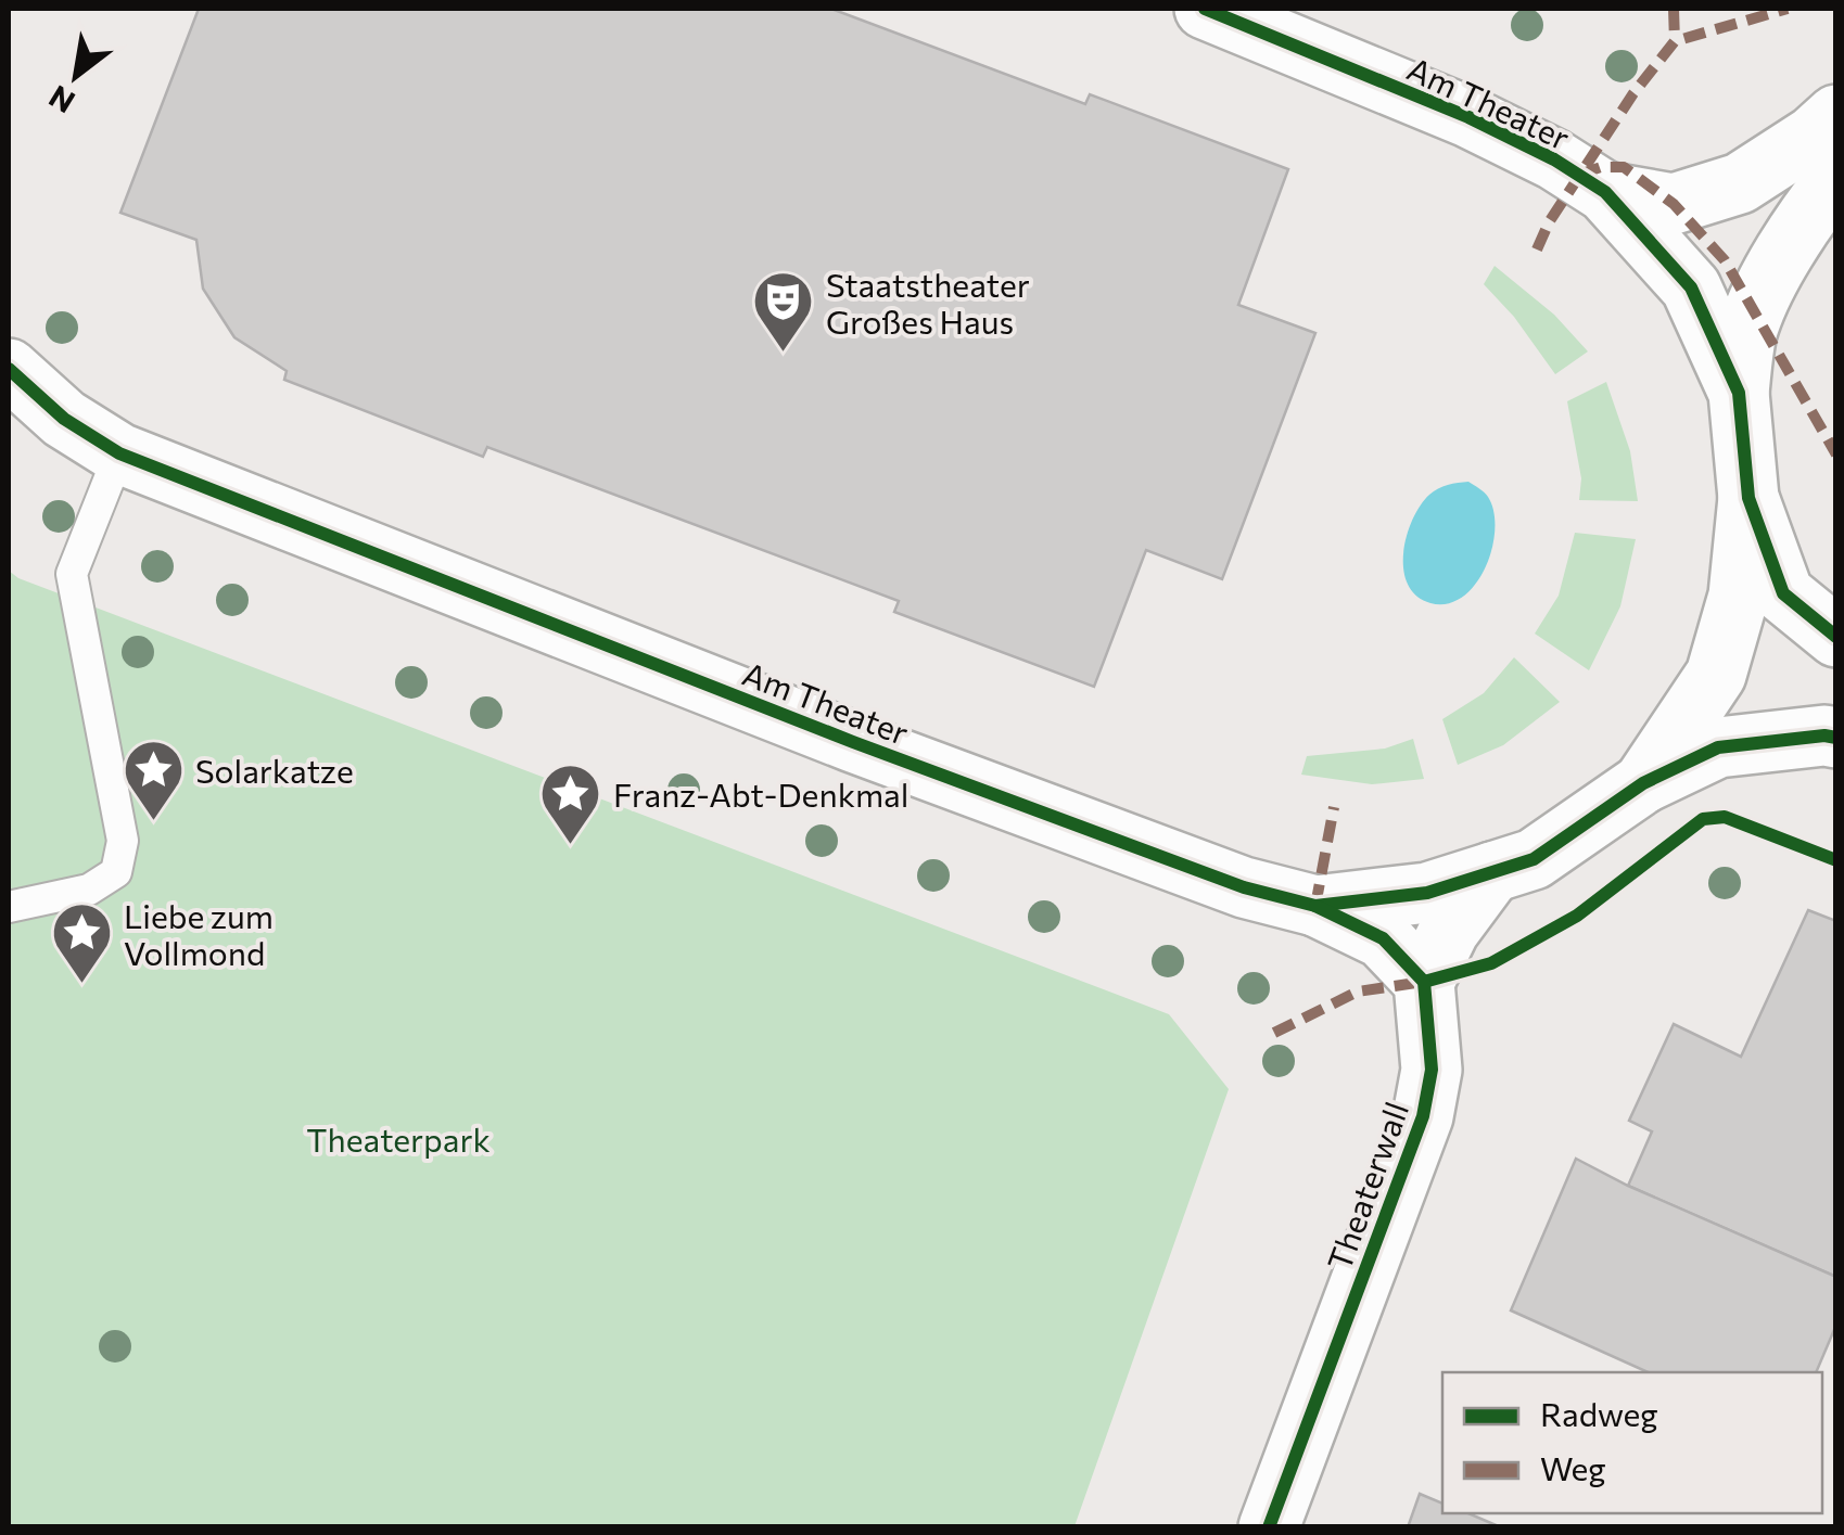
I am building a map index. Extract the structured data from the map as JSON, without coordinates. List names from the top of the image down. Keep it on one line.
{"streets":{"street":["Am Theater","Theaterwall"]},"parks":["Theaterpark"],"places":{"theatre":["Staatstheater Großes Haus"],"place":["Solarkatze","Franz-Abt-Denkmal","Liebe zum Vollmond"]},"legend":["Radweg","Weg"],"north":"bottom left"}
